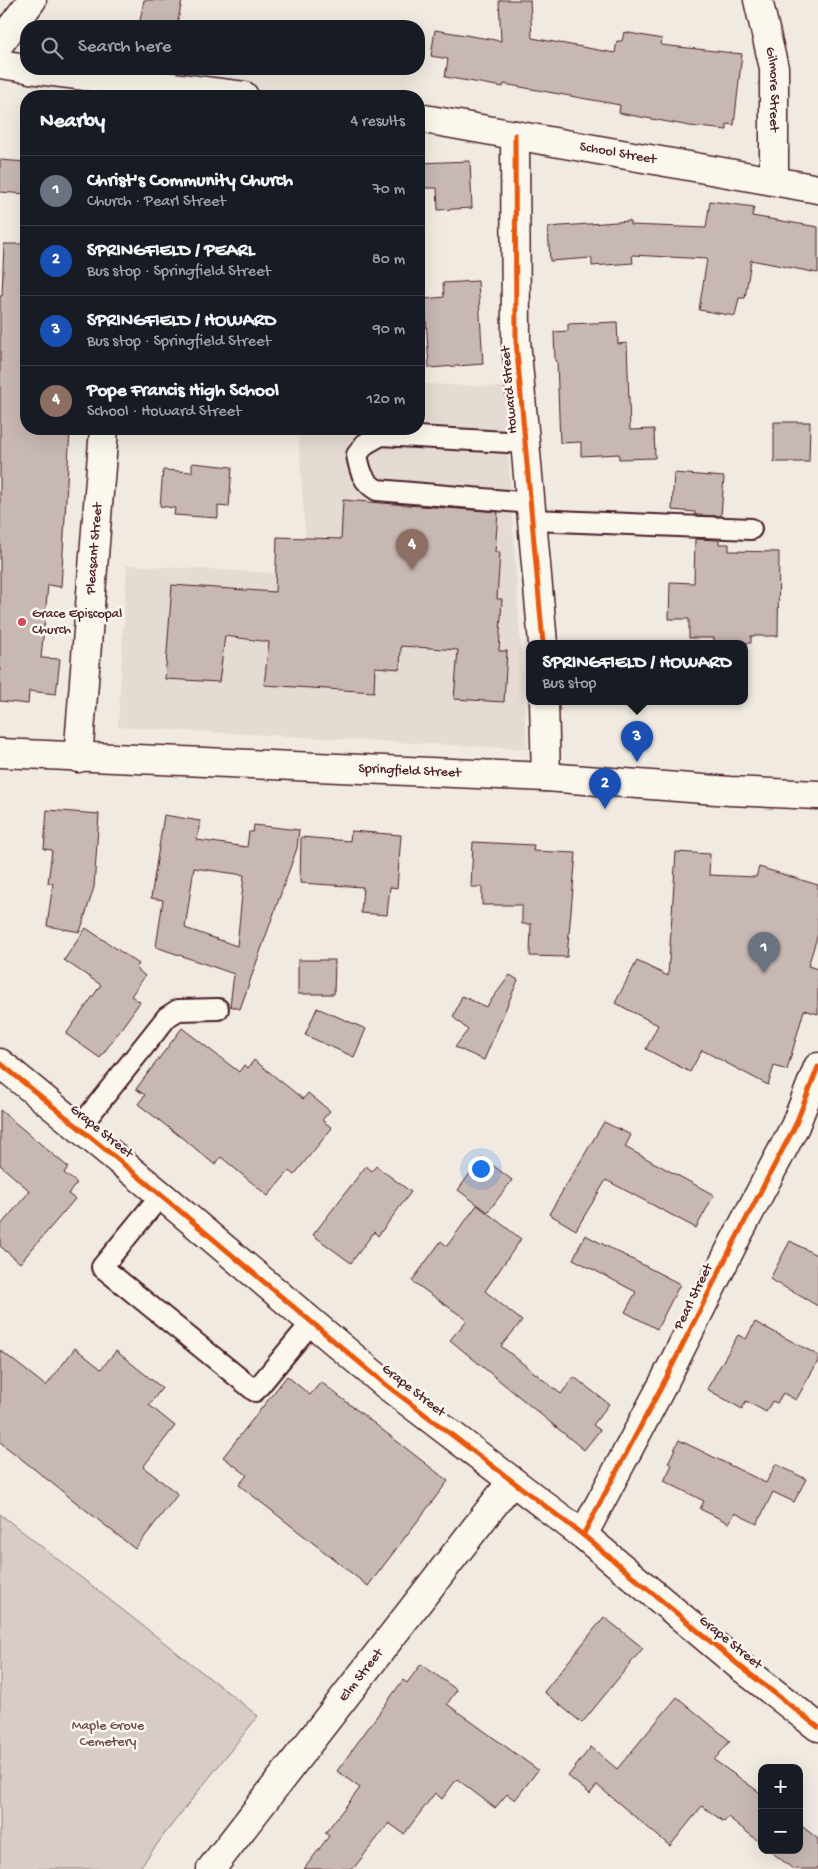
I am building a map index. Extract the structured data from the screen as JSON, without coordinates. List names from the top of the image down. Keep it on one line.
{"streets":{"street":["Gilmore Street","School Street","Howard Street","Pleasant Street","Springfield Street","Grape Street","Pearl Street","Elm Street"]},"crossings":[["Gilmore Street","School Street"],["School Street","Howard Street"],["Pleasant Street","Springfield Street"],["Grape Street","Pearl Street"],["Grape Street","Elm Street"]],"parks":["Maple Grove Cemetery"],"places":["Grace Episcopal Church"],"page":{"search":"Search here","heading":["Nearby","4 results"],"list":[{"mark":"1","name":"Christ's Community Church","note":"Church · Pearl Street","value":"70 m"},{"mark":"2","name":"SPRINGFIELD / PEARL","note":"Bus stop · Springfield Street","value":"80 m"},{"mark":"3","name":"SPRINGFIELD / HOWARD","note":"Bus stop · Springfield Street","value":"90 m"},{"mark":"4","name":"Pope Francis High School","note":"School · Howard Street","value":"120 m"}],"pins":["4","3","2","1"],"popup":["SPRINGFIELD / HOWARD","Bus stop"],"map_buttons":["+","−"]}}
